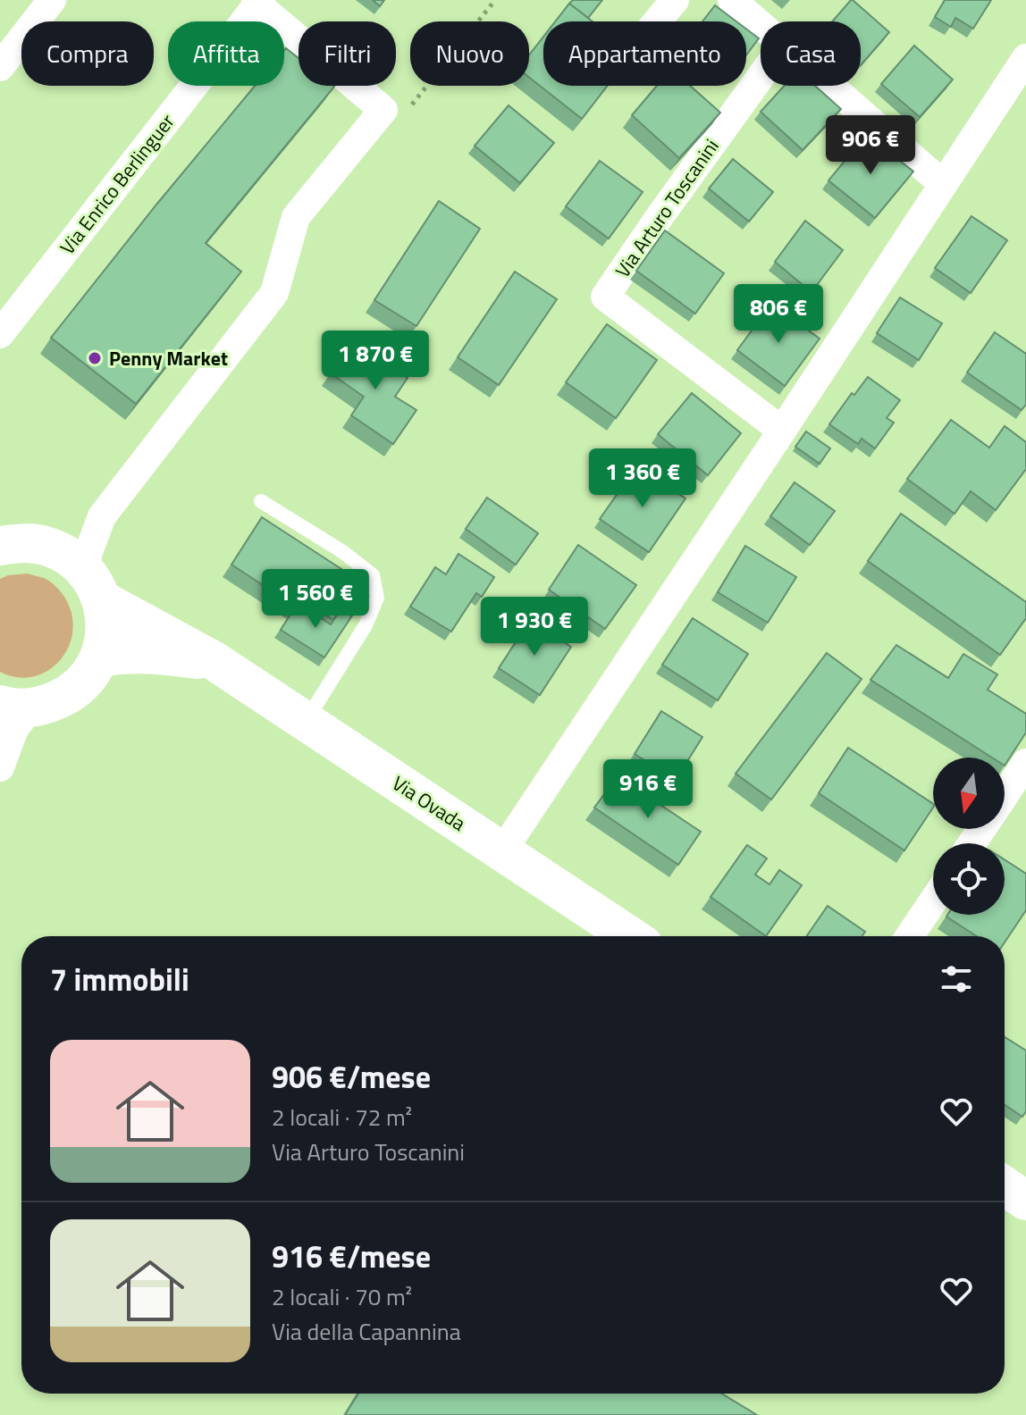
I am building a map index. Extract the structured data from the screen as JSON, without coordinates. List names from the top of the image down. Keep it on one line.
{"streets":{"main road":["Via Ovada"],"street":["Via Enrico Berlinguer","Via Arturo Toscanini"]},"places":["Penny Market"],"north":"bottom","page":{"chip":["Compra","Affitta","Filtri","Nuovo","Appartamento","Casa"],"price":["906 €","806 €","1 870 €","1 360 €","1 560 €","1 930 €","916 €"],"heading":"7 immobili","list":[{"name":"906 €/mese","note":"2 locali · 72 m² · Via Arturo Toscanini"},{"name":"916 €/mese","note":"2 locali · 70 m² · Via della Capannina"}]}}
